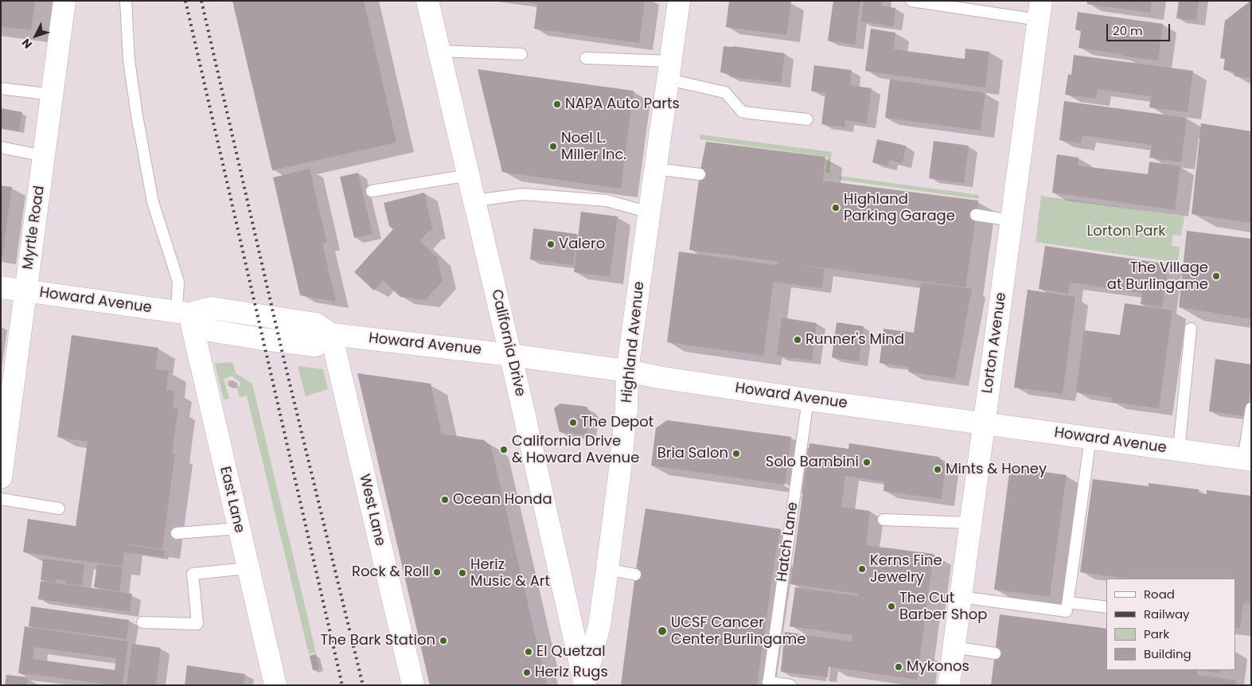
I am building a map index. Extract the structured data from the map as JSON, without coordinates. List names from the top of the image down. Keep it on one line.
{"streets":{"street":["Myrtle Road","Howard Avenue","Highland Avenue","California Drive","Lorton Avenue","East Lane","West Lane"],"lane":["Hatch Lane"]},"crossings":[["Myrtle Road","Howard Avenue"],["Howard Avenue","Highland Avenue"],["Howard Avenue","California Drive"],["Howard Avenue","Lorton Avenue"],["Howard Avenue","East Lane"],["Howard Avenue","West Lane"],["Howard Avenue","Hatch Lane"],["Highland Avenue","California Drive"]],"parks":["Lorton Park"],"places":["NAPA Auto Parts","Noel L. Miller Inc.","Highland Parking Garage","Valero","The Village at Burlingame","Runner's Mind","The Depot","California Drive & Howard Avenue","Bria Salon","Solo Bambini","Mints & Honey","Ocean Honda","Kerns Fine Jewelry","Rock & Roll","Heriz Music & Art","The Cut Barber Shop","UCSF Cancer Center Burlingame","The Bark Station","El Quetzal","Mykonos","Heriz Rugs"],"legend":["Road","Railway","Park","Building"],"scale_bar":"20 m","north":"bottom left"}
